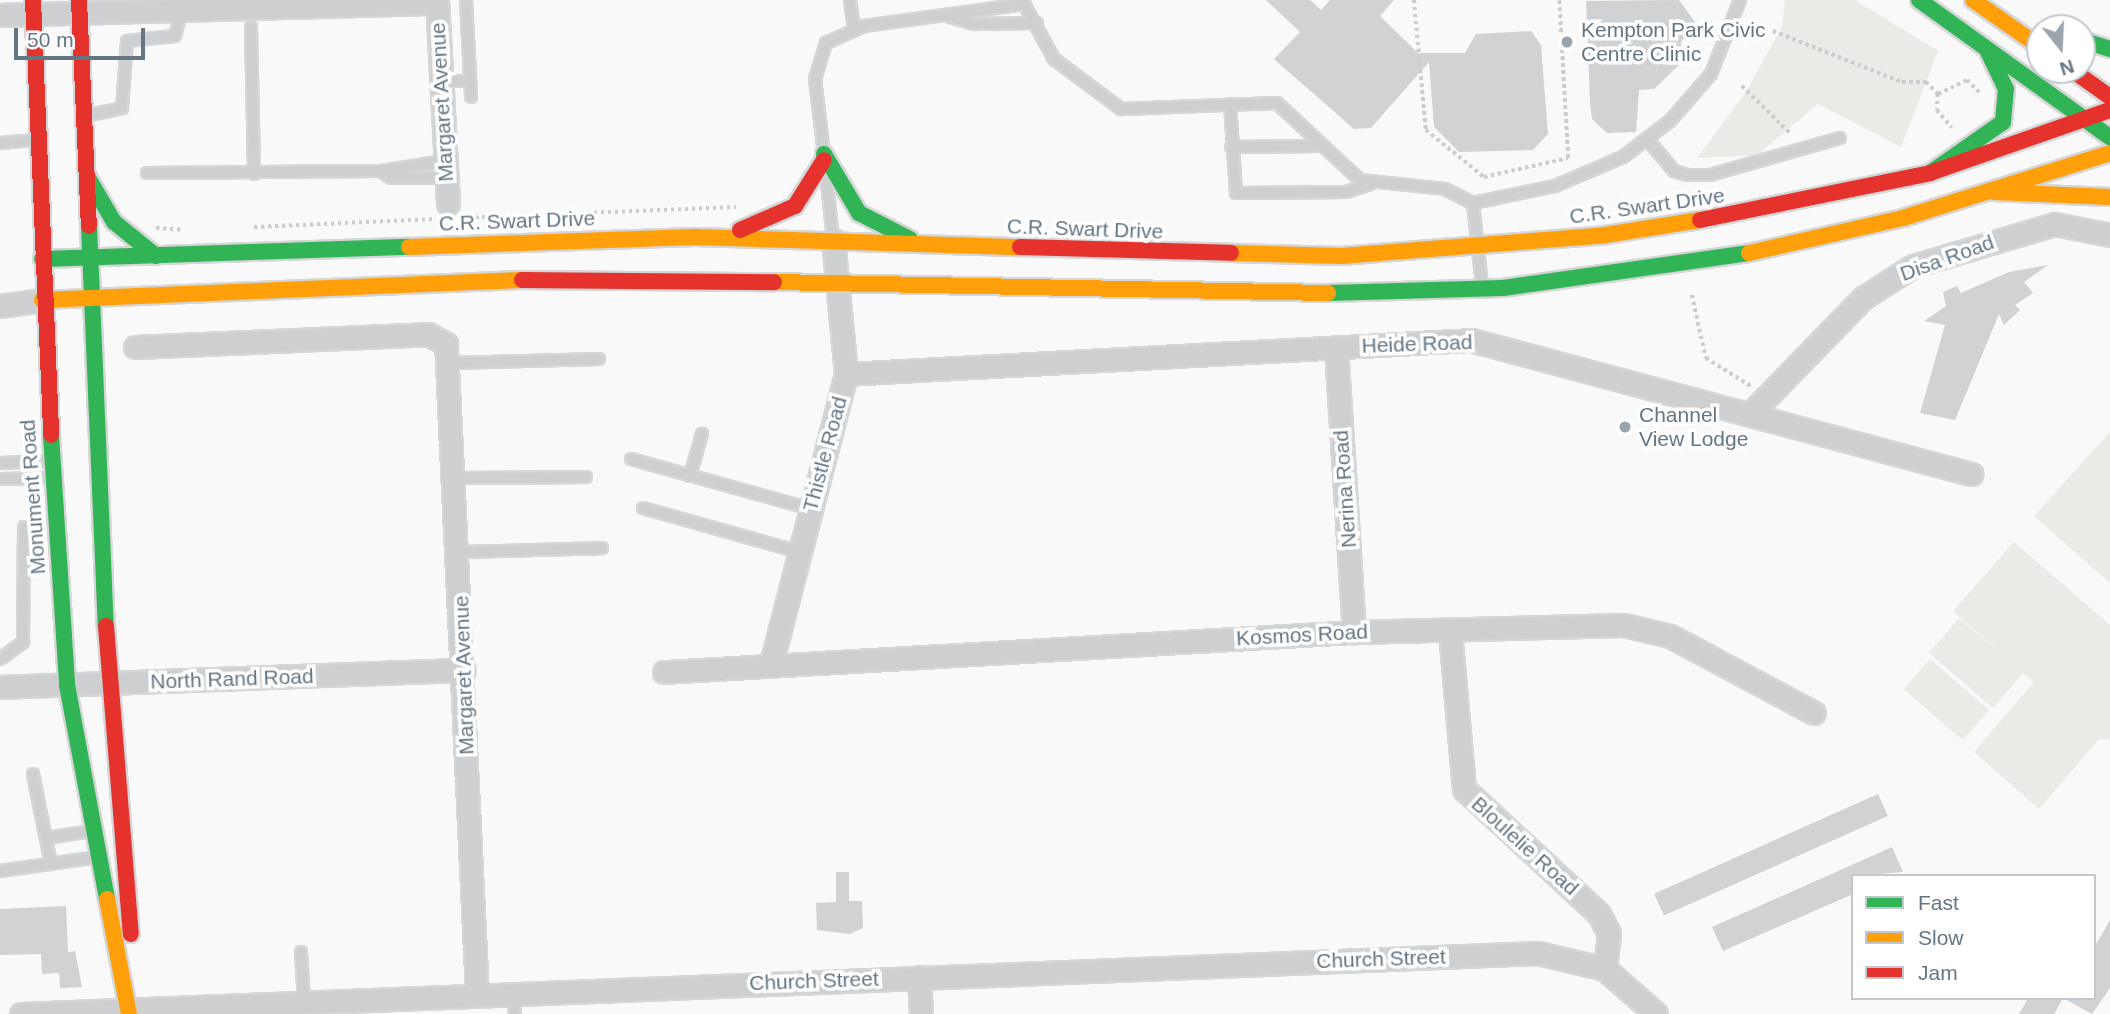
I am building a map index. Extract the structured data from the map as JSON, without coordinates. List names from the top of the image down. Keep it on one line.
{"streets":{"main road":["C.R. Swart Drive","Monument Road"],"street":["Margaret Avenue","Disa Road","Heide Road","Thistle Road","Nerina Road","Kosmos Road","North Rand Road","Bloulelie Road","Church Street"]},"crossings":[["Margaret Avenue","North Rand Road"],["Margaret Avenue","Church Street"],["C.R. Swart Drive","Thistle Road"],["C.R. Swart Drive","Monument Road"],["Disa Road","Heide Road"],["Heide Road","Thistle Road"],["Heide Road","Nerina Road"],["Thistle Road","Kosmos Road"],["Nerina Road","Kosmos Road"],["Monument Road","North Rand Road"],["Monument Road","Church Street"],["Kosmos Road","Bloulelie Road"],["Bloulelie Road","Church Street"]],"places":["Kempton Park Civic Centre Clinic","Channel View Lodge"],"legend":["Fast","Slow","Jam"],"scale_bar":"50 m","north":"bottom"}
